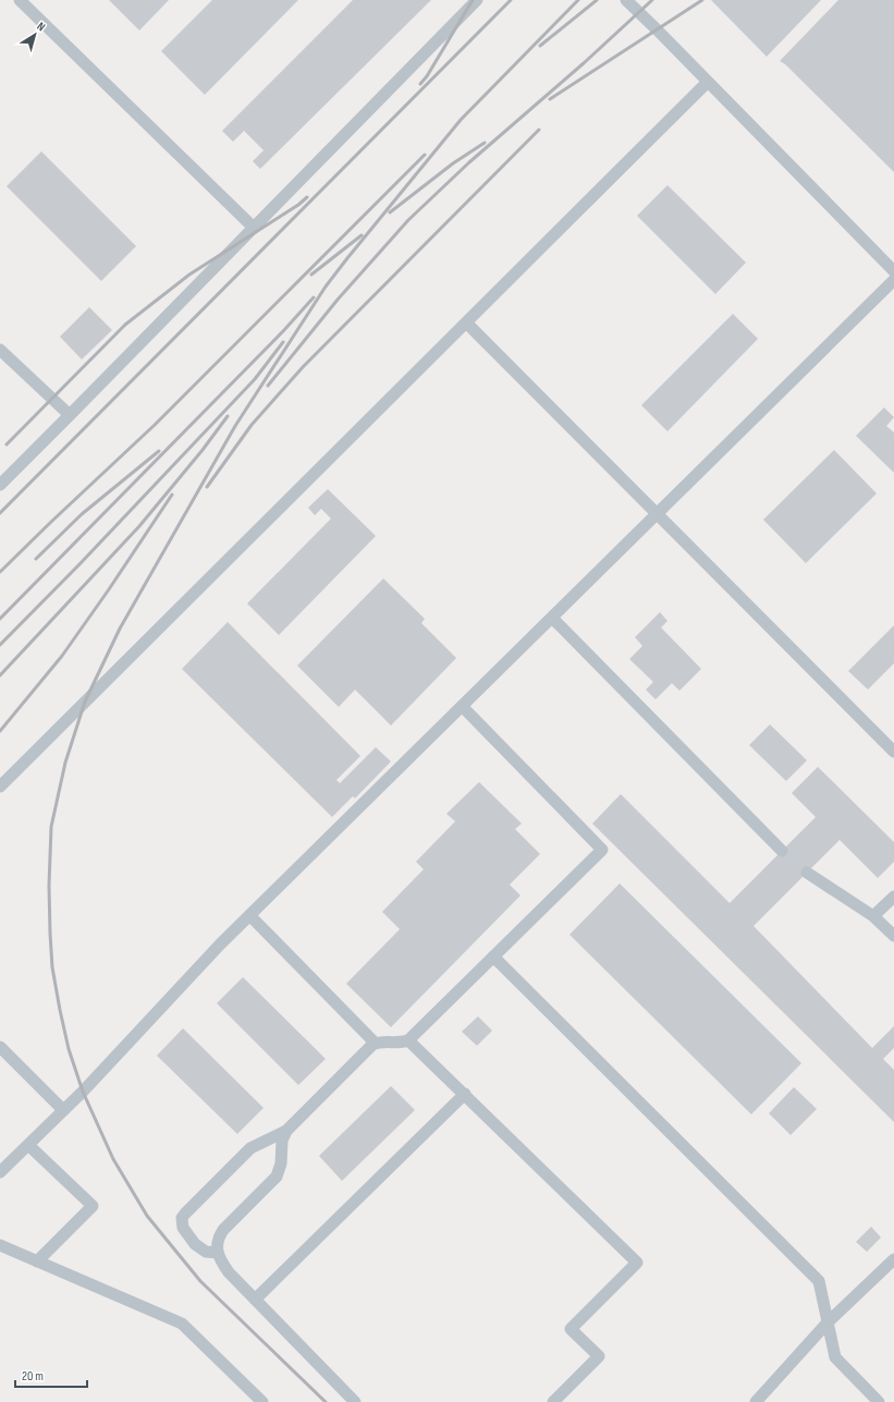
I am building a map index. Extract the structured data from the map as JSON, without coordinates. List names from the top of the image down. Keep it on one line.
{"scale_bar":"20 m","north":"top right"}
